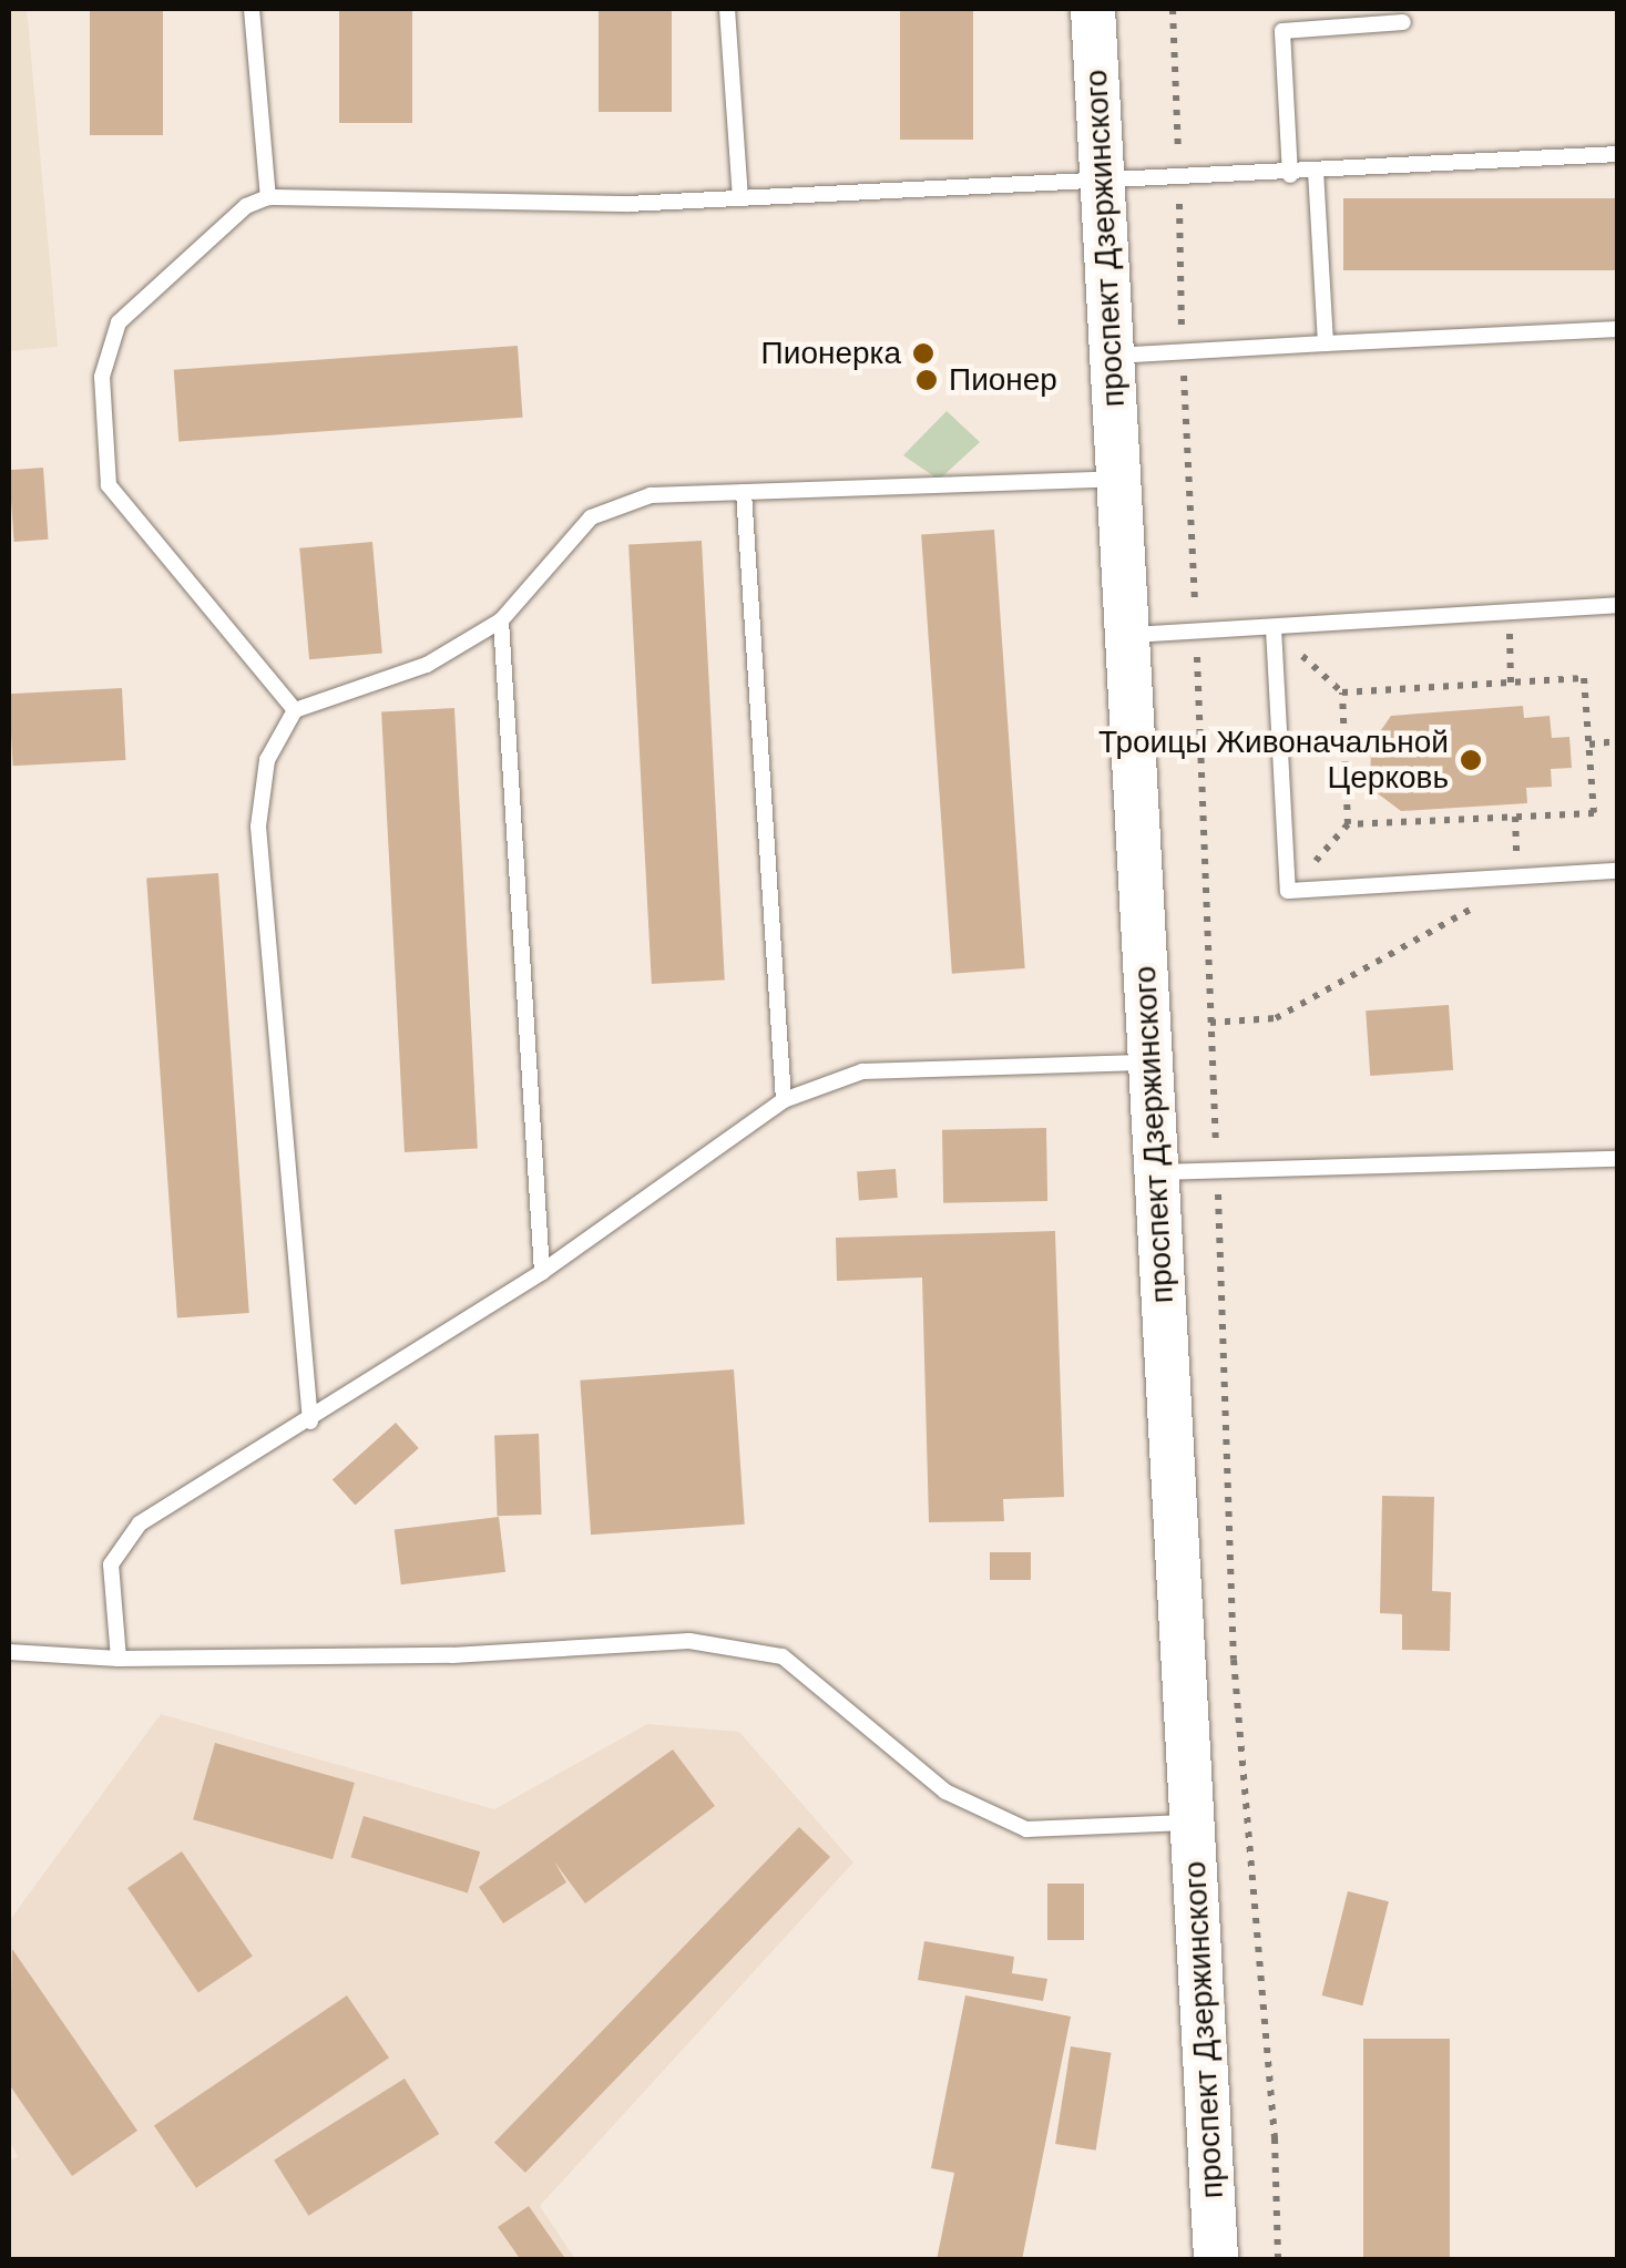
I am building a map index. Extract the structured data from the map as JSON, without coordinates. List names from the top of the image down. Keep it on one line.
{"streets":{"street":["проспект Дзержинского"]},"places":["Пионерка","Пионер","Троицы Живоначальной Церковь"]}
